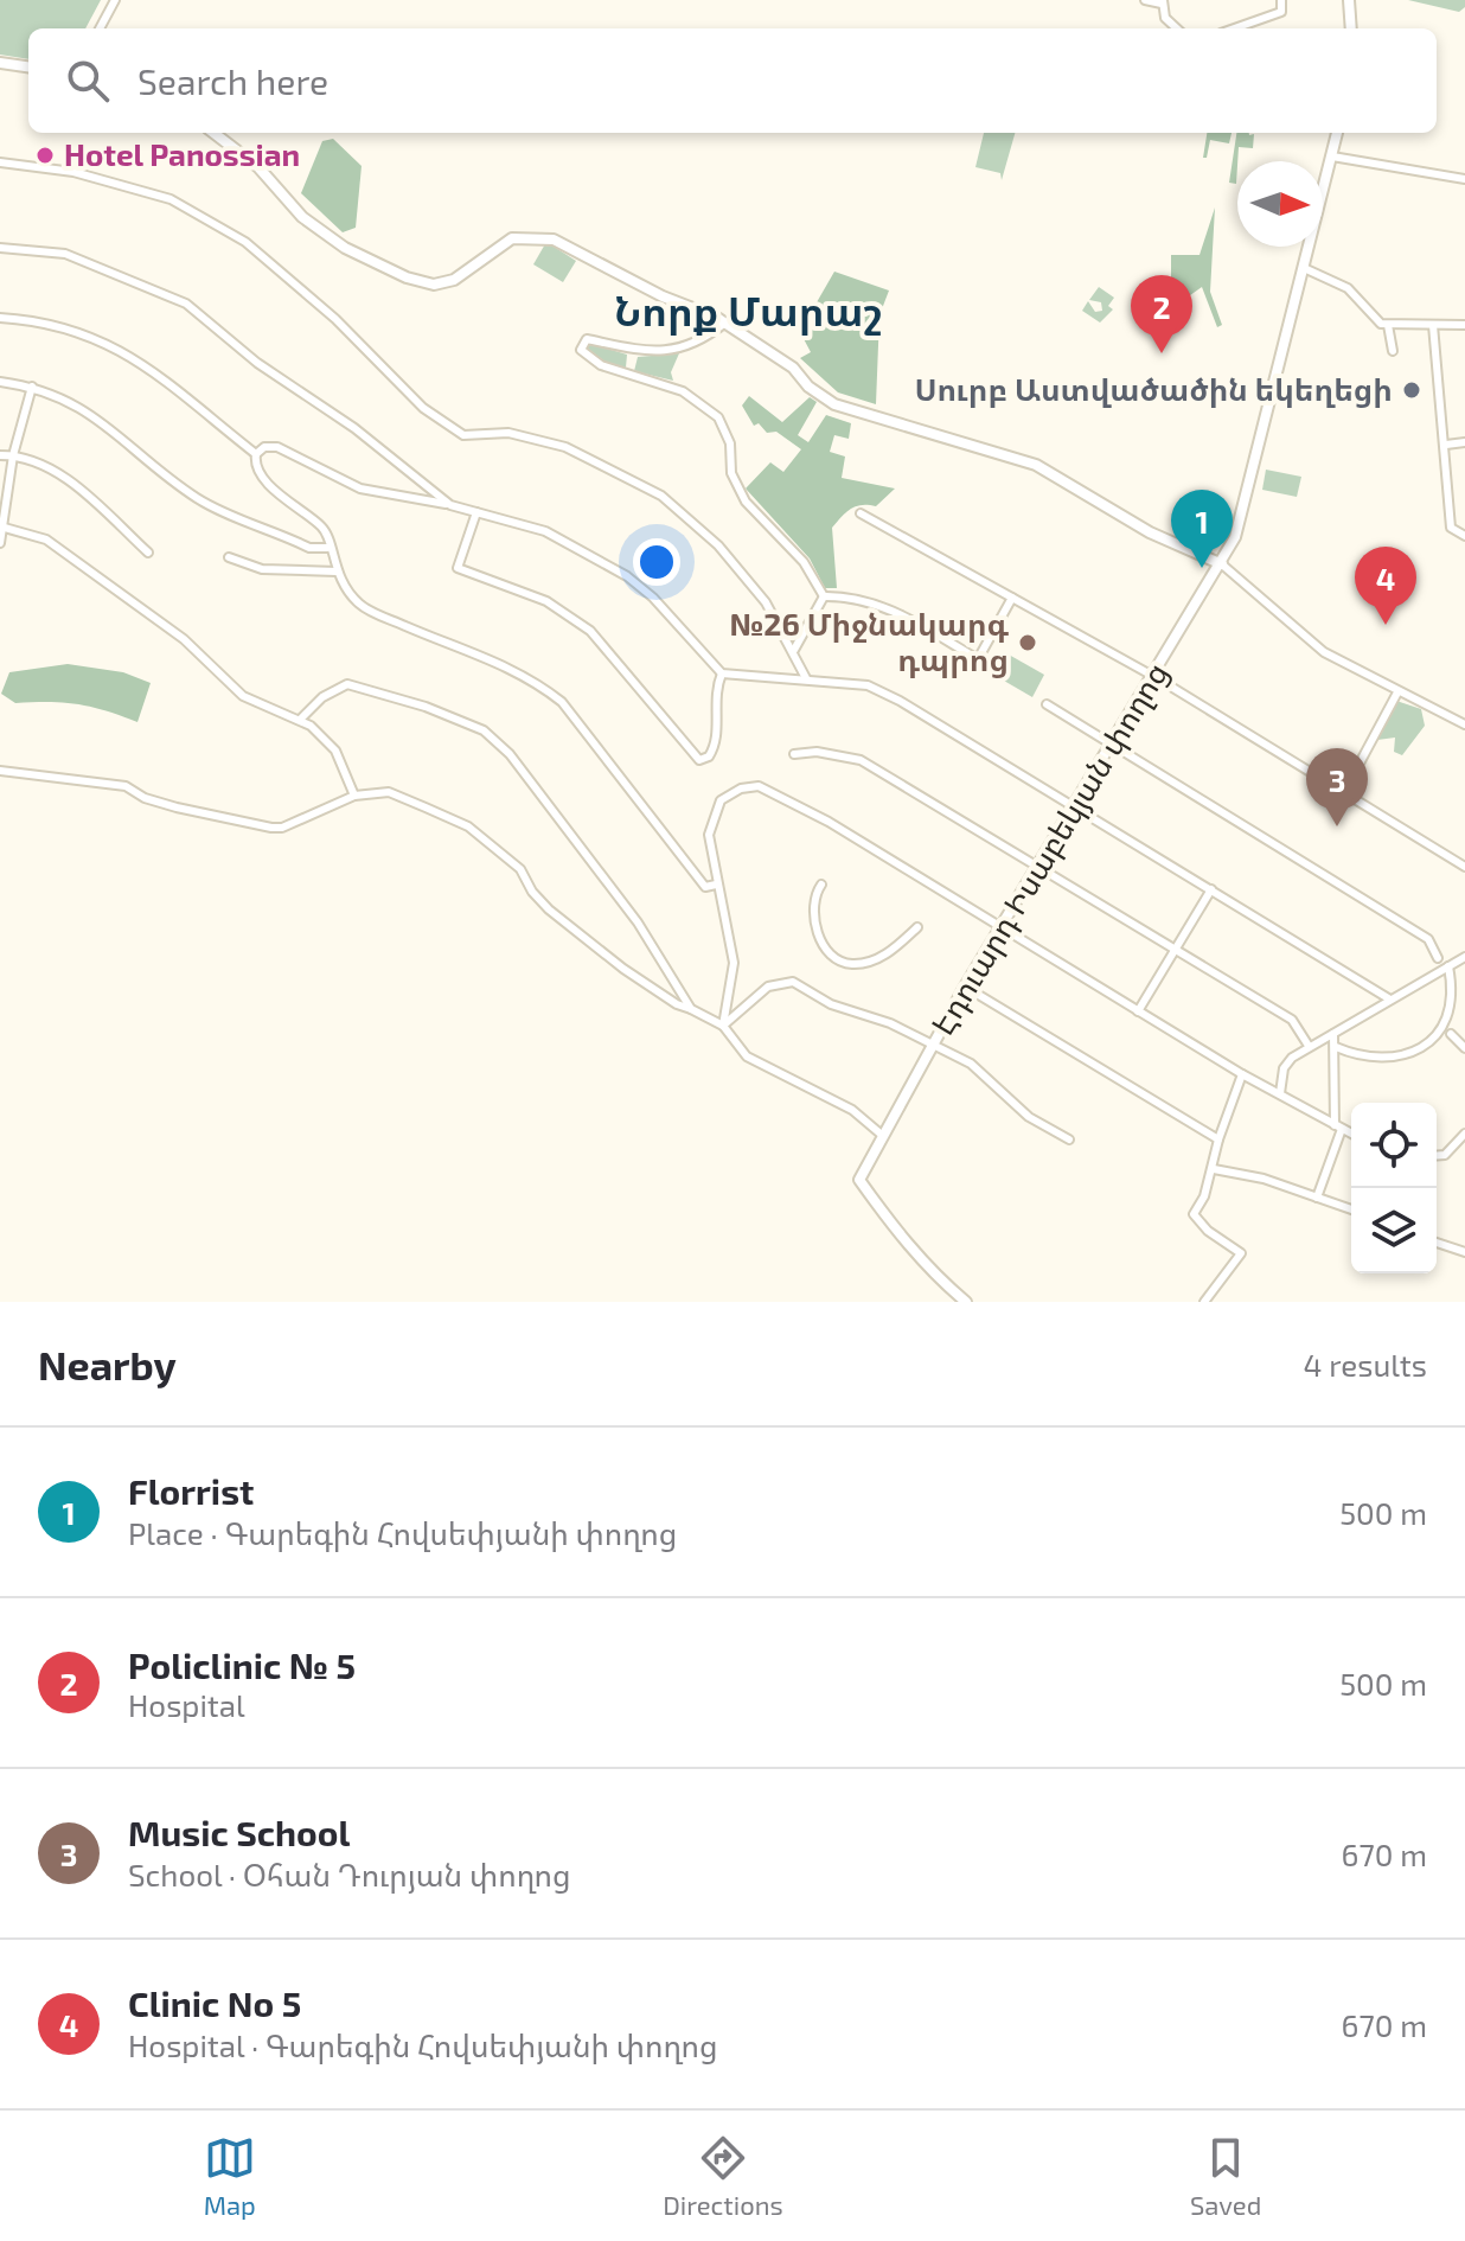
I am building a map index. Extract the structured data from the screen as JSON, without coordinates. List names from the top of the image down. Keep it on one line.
{"streets":{"main road":["Էդուարդ Իսաբեկյան փողոց"]},"districts":["Նորք Մարաշ"],"places":["Hotel Panossian","Սուրբ Աստվածածին եկեղեցի","№26 Միջնակարգ դպրոց"],"north":"right","page":{"search":"Search here","pins":["2","1","4","3"],"heading":["Nearby","4 results"],"list":[{"mark":"1","name":"Florrist","note":"Place · Գարեգին Հովսեփյանի փողոց","value":"500 m"},{"mark":"2","name":"Policlinic № 5","note":"Hospital","value":"500 m"},{"mark":"3","name":"Music School","note":"School · Օհան Դուրյան փողոց","value":"670 m"},{"mark":"4","name":"Clinic No 5","note":"Hospital · Գարեգին Հովսեփյանի փողոց","value":"670 m"}],"nav":["Map","Directions","Saved"]}}
